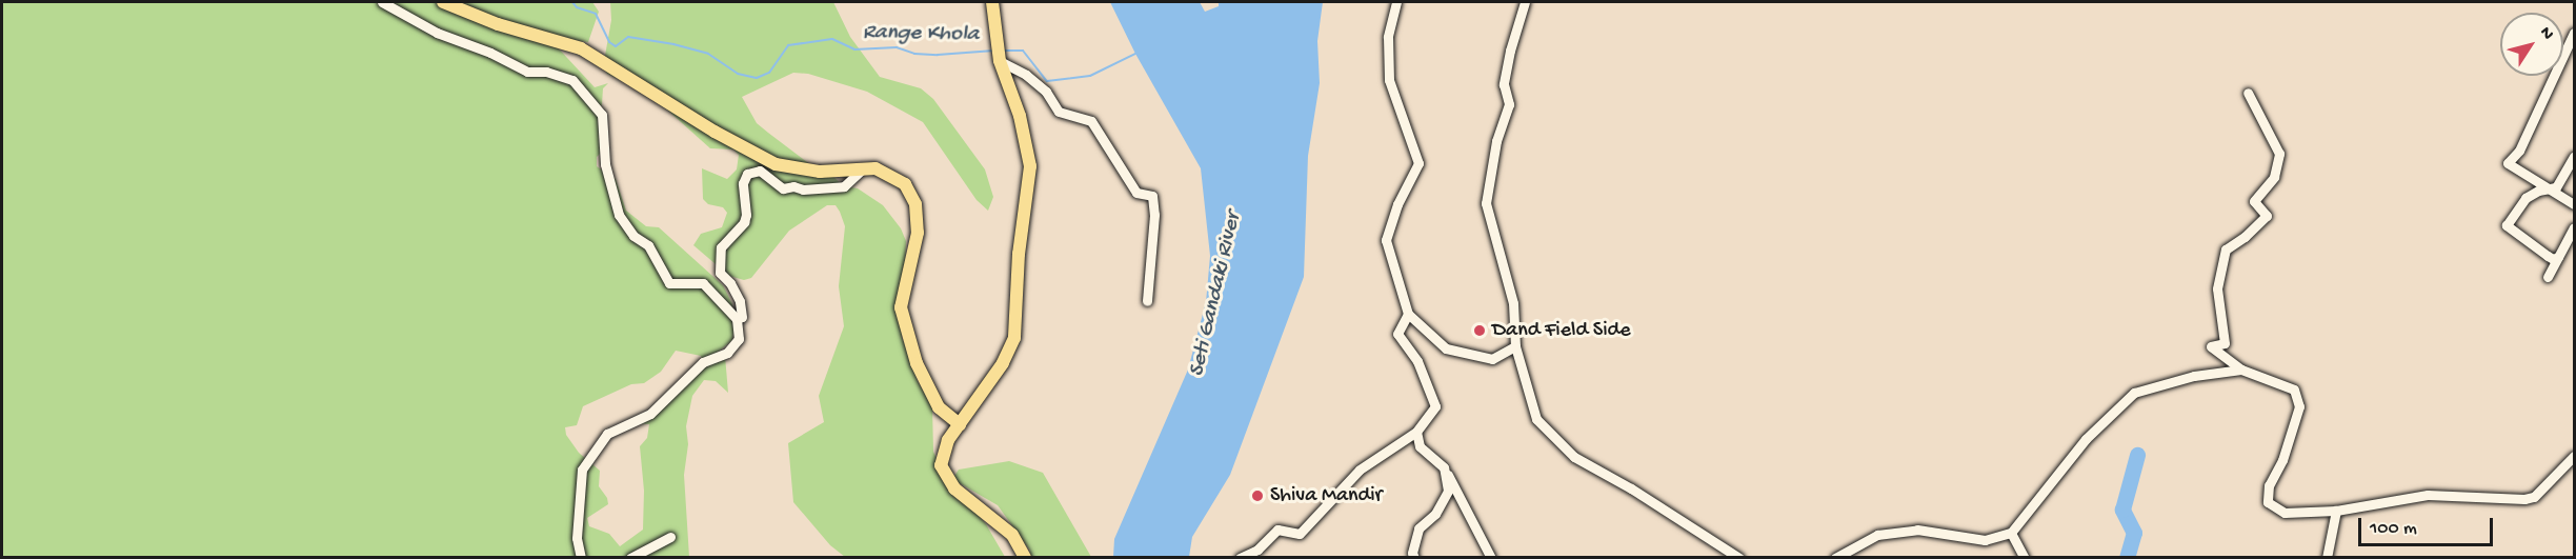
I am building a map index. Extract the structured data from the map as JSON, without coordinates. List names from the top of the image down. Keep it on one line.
{"water":["Range Khola","Seti Gandaki River"],"places":["Dand Field Side","Shiva Mandir"],"scale_bar":"100 m","north":"top right"}
